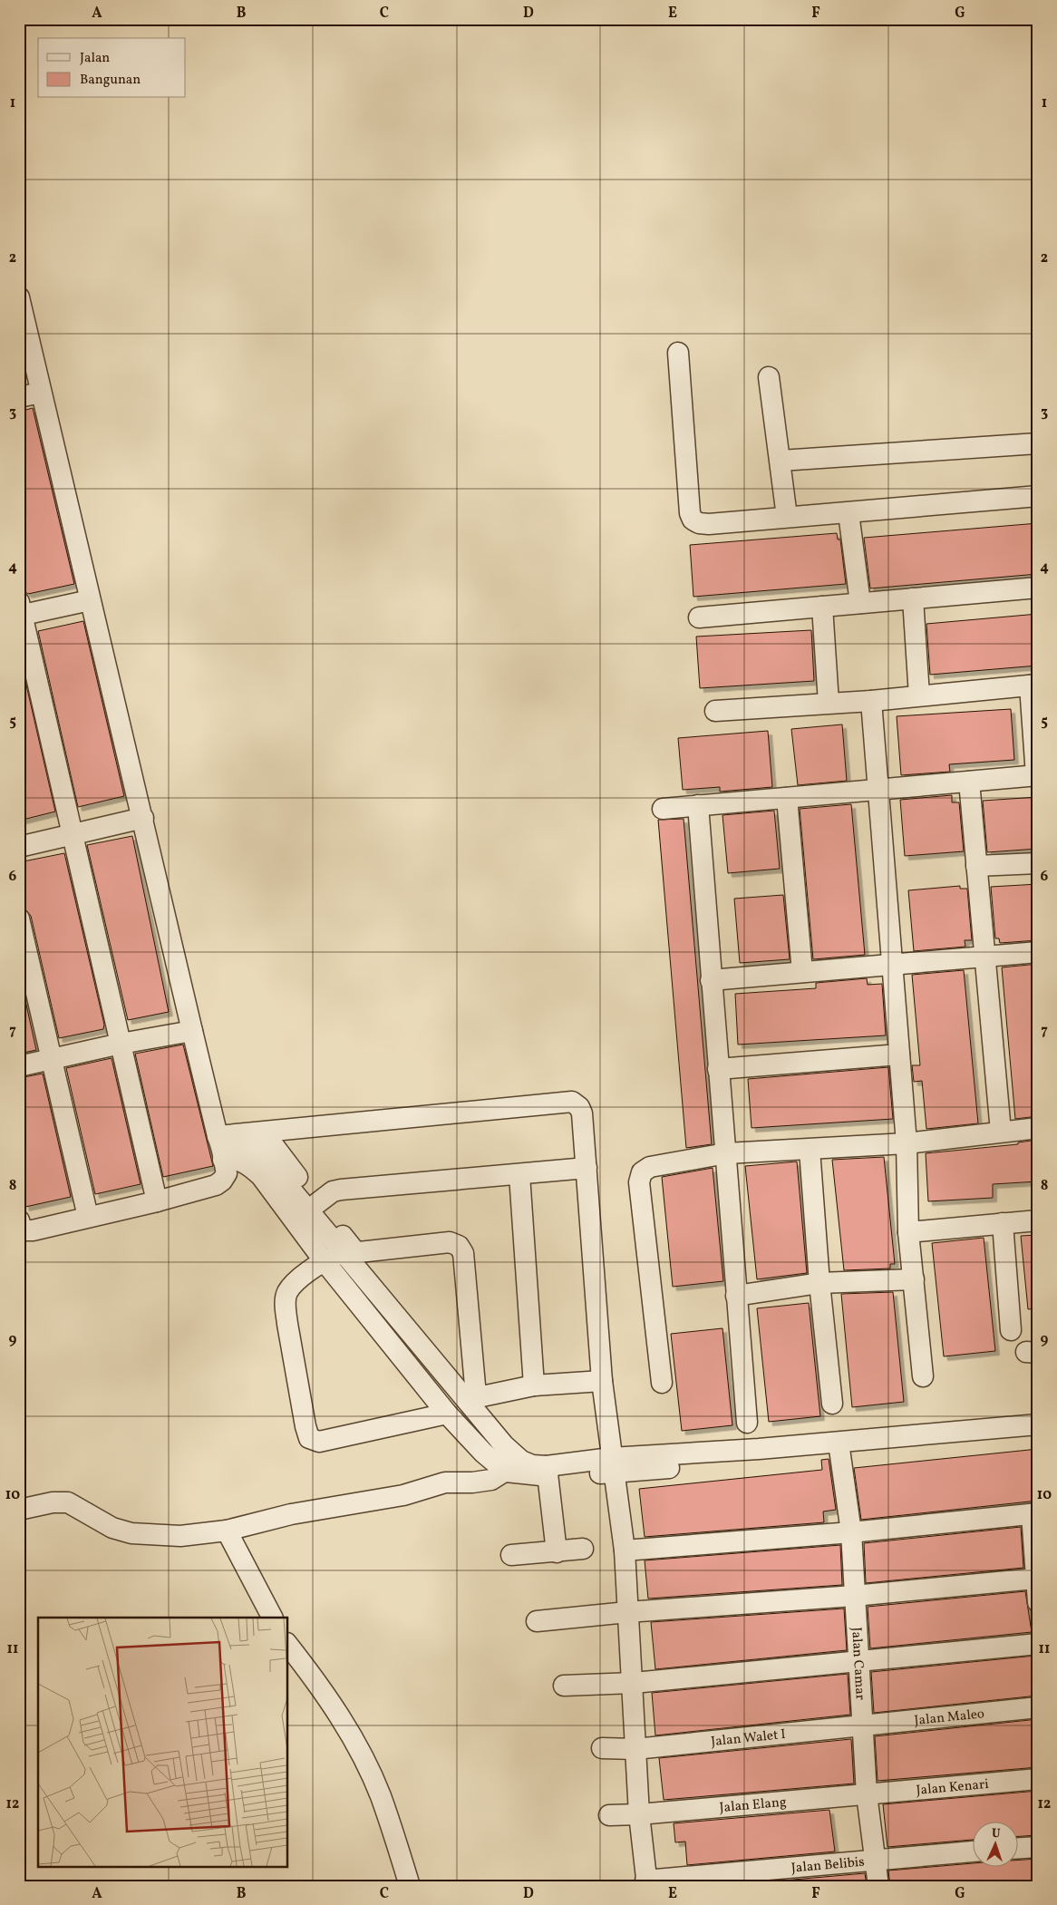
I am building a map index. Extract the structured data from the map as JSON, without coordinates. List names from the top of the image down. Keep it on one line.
{"streets":{"street":["Jalan Camar","Jalan Maleo","Jalan Walet I","Jalan Kenari","Jalan Elang","Jalan Belibis"]},"crossings":[["Jalan Camar","Jalan Maleo"],["Jalan Camar","Jalan Walet I"],["Jalan Camar","Jalan Kenari"],["Jalan Camar","Jalan Elang"],["Jalan Camar","Jalan Belibis"],["Jalan Maleo","Jalan Walet I"],["Jalan Kenari","Jalan Elang"]],"legend":["Jalan","Bangunan"],"north":"top","grid":{"columns":["A","B","C","D","E","F","G"],"rows":["1","2","3","4","5","6","7","8","9","10","11","12"]}}
